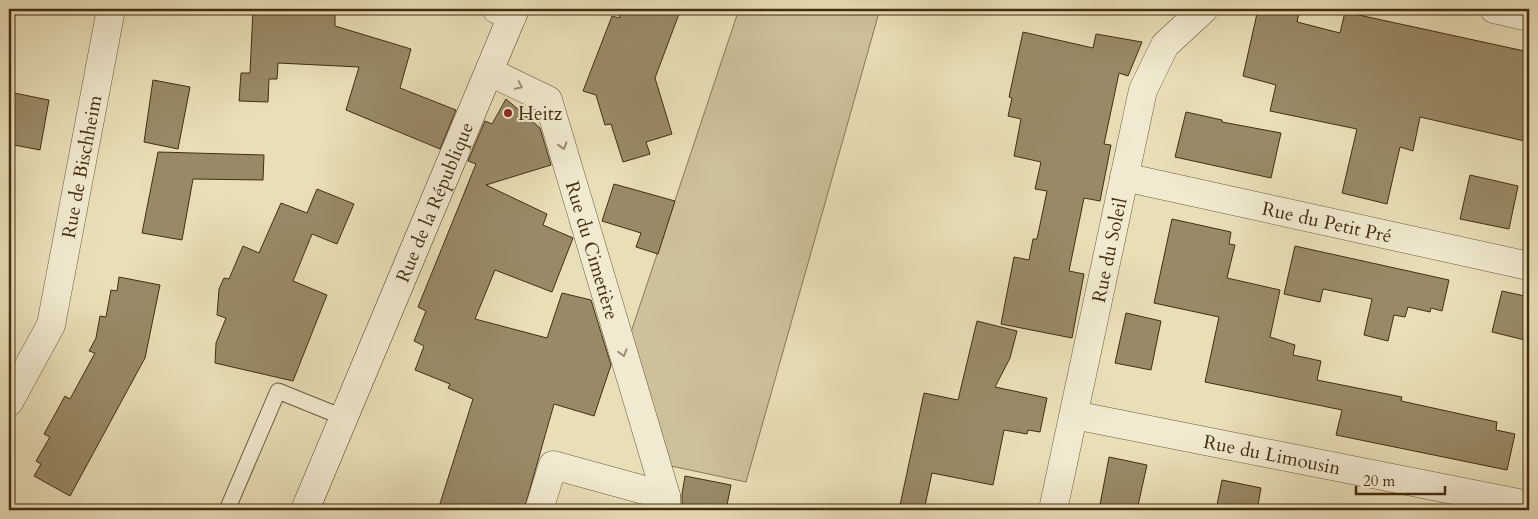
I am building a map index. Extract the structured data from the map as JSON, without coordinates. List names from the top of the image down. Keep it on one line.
{"streets":{"street":["Rue de Bischheim","Rue de la République","Rue du Petit Pré","Rue du Cimetière","Rue du Soleil","Rue du Limousin"]},"crossings":[["Rue de la République","Rue du Cimetière"],["Rue du Petit Pré","Rue du Soleil"],["Rue du Soleil","Rue du Limousin"]],"one_way":["Rue du Cimetière"],"places":["Heitz"],"scale_bar":"20 m"}
